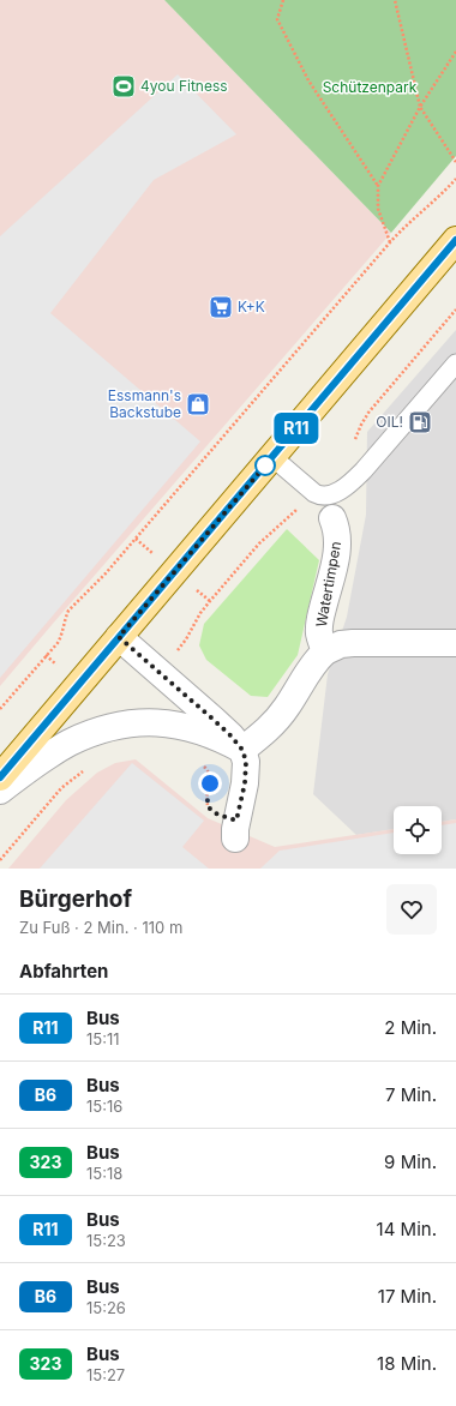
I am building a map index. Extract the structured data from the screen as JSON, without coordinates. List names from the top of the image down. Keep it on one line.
{"streets":{"street":["Watertimpen"]},"parks":["Schützenpark"],"places":{"sports":["4you Fitness"],"supermarket":["K+K"],"shop":["Essmann's Backstube"],"fuel station":["OIL!"]},"lines":["bus line R11"],"page":{"on_map":"R11","heading":[["Bürgerhof","Zu Fuß · 2 Min. · 110 m"],"Abfahrten"],"list":[{"mark":"R11","name":"Bus","note":"15:11","value":"2 Min."},{"mark":"B6","name":"Bus","note":"15:16","value":"7 Min."},{"mark":"323","name":"Bus","note":"15:18","value":"9 Min."},{"mark":"R11","name":"Bus","note":"15:23","value":"14 Min."},{"mark":"B6","name":"Bus","note":"15:26","value":"17 Min."},{"mark":"323","name":"Bus","note":"15:27","value":"18 Min."}]}}
